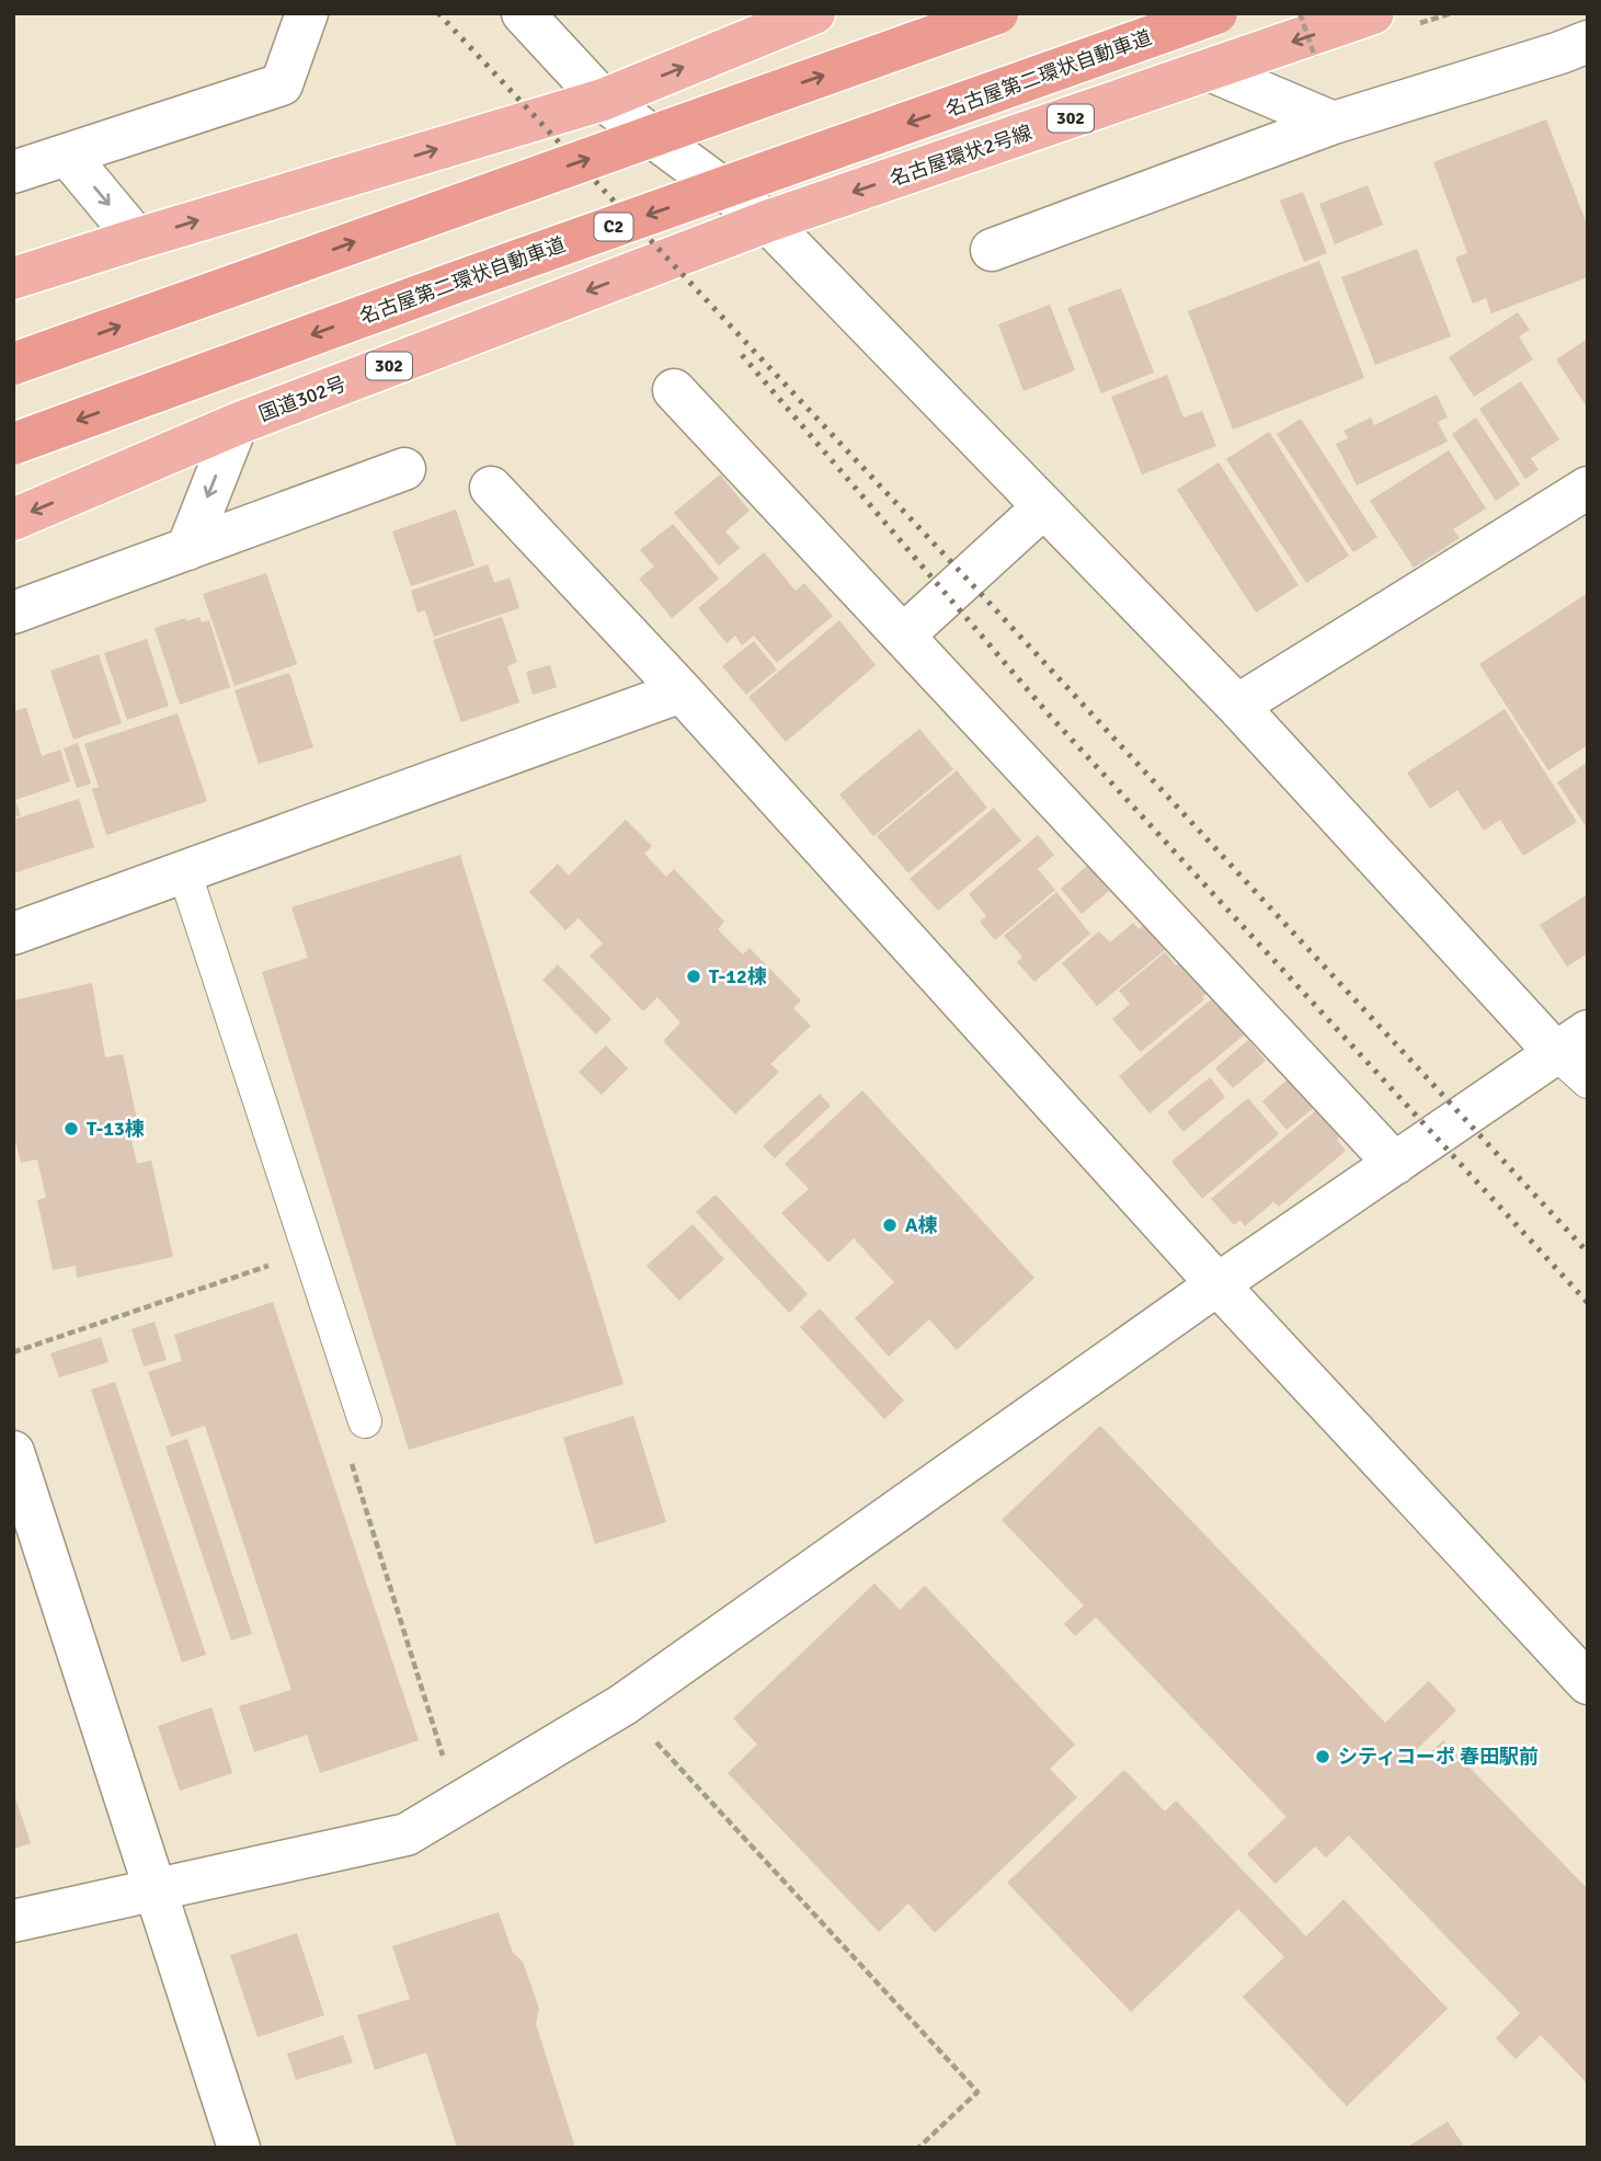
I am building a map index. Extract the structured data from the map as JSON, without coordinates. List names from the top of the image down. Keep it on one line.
{"streets":{"highway":["名古屋第二環状自動車道","302","名古屋環状2号線","C2","国道302号"]},"crossings":[["名古屋環状2号線","国道302号"]],"places":["T-12棟","T-13棟","A棟","シティコーポ 春田駅前"]}
